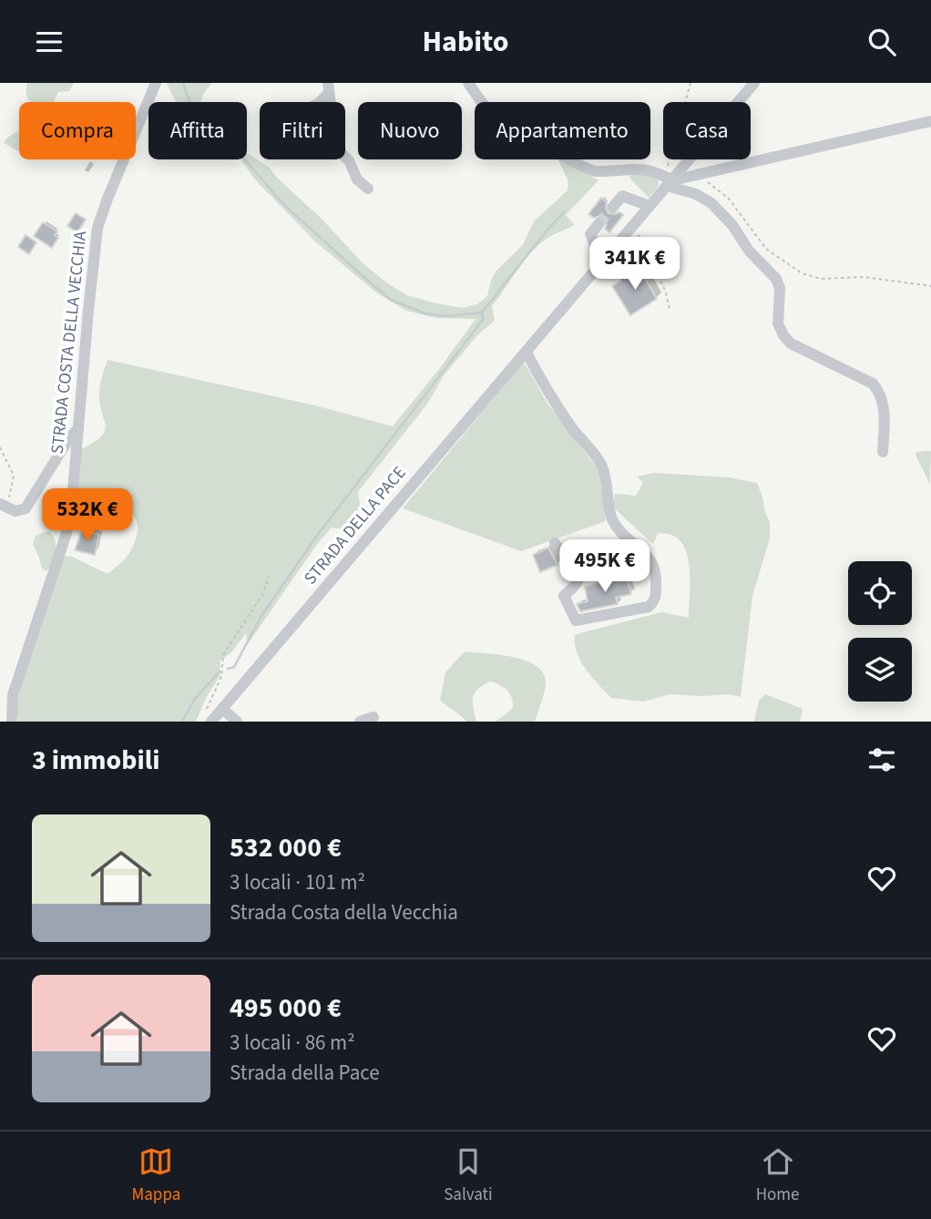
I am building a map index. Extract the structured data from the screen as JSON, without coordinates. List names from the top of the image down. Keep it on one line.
{"streets":{"street":["STRADA COSTA DELLA VECCHIA","STRADA DELLA PACE"]},"page":{"header":"Habito","chip":["Compra","Affitta","Filtri","Nuovo","Appartamento","Casa"],"price":["341K €","532K €","495K €"],"heading":"3 immobili","list":[{"name":"532 000 €","note":"3 locali · 101 m² · Strada Costa della Vecchia"},{"name":"495 000 €","note":"3 locali · 86 m² · Strada della Pace"}],"tabs":["Mappa","Salvati","Home"]}}
